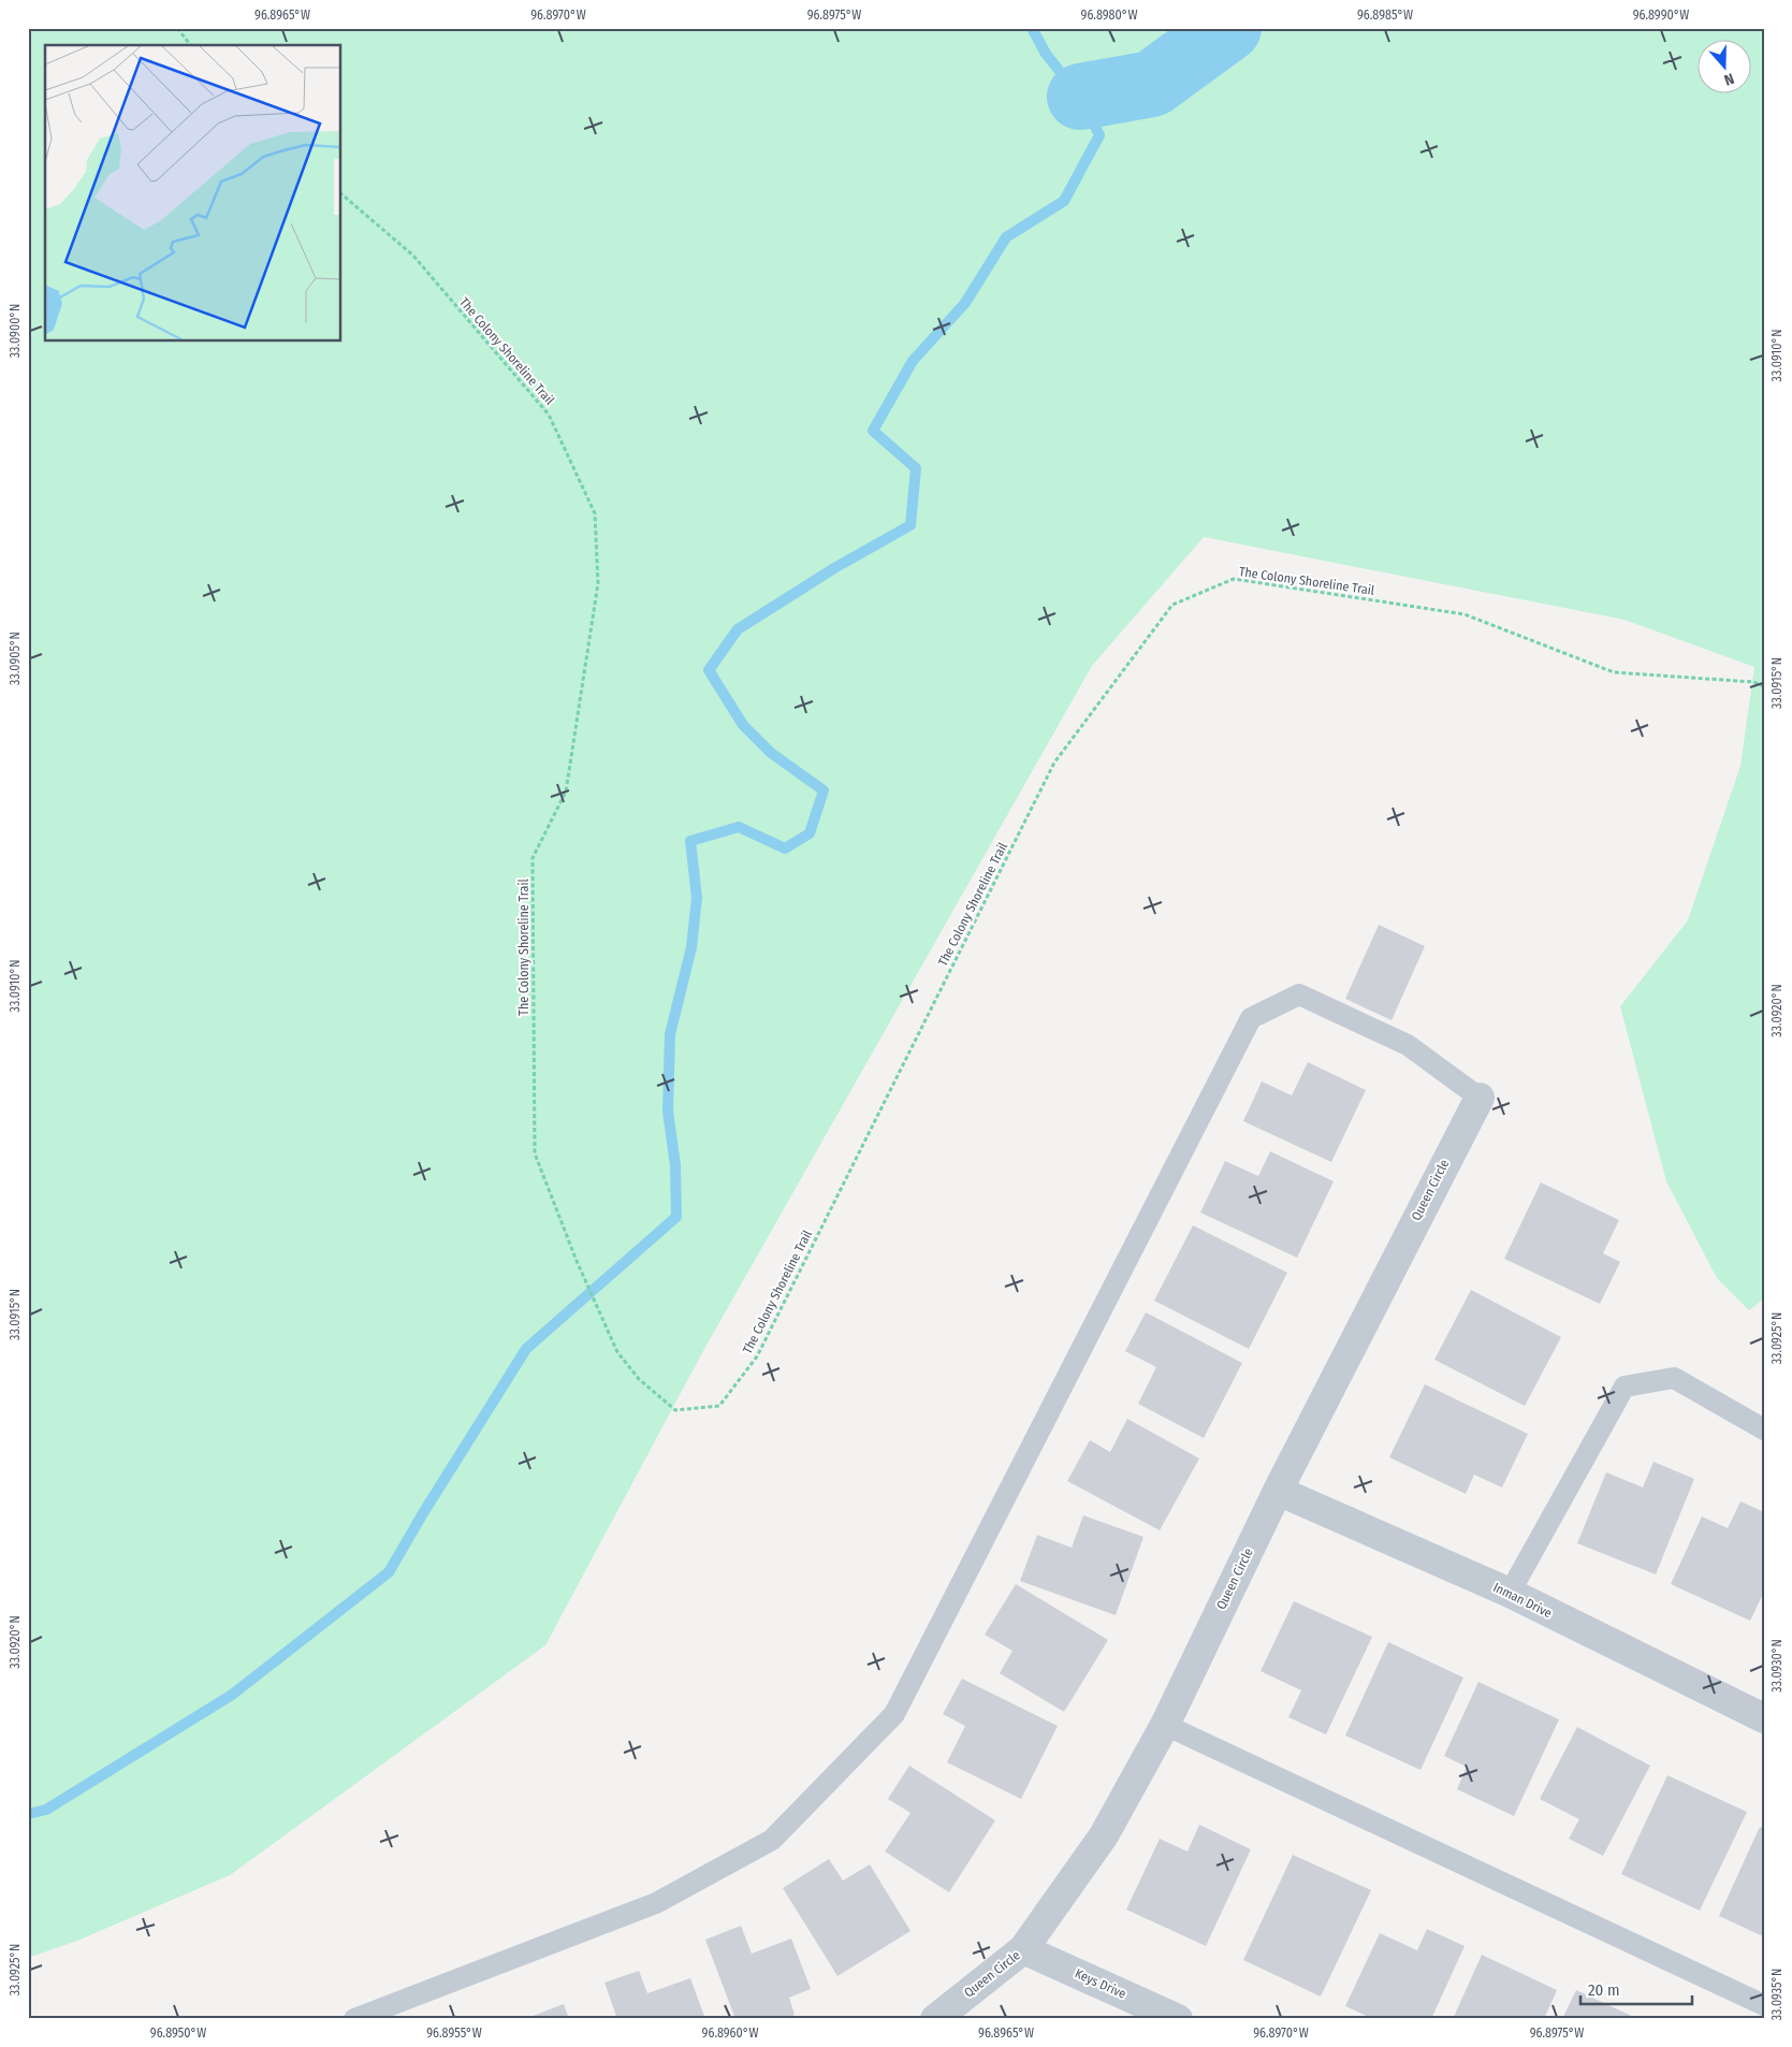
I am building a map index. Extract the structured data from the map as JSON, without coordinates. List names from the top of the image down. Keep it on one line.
{"streets":{"street":["Queen Circle","Inman Drive","Keys Drive"],"path":["The Colony Shoreline Trail"]},"crossings":[["Queen Circle","Inman Drive"],["Queen Circle","Keys Drive"]],"scale_bar":"20 m","north":"bottom","coordinates":["96.8965°W","96.8970°W","96.8975°W","96.8980°W","96.8985°W","96.8990°W","33.0900°N","33.0910°N","33.0905°N","33.0915°N","33.0920°N","33.0925°N","33.0930°N","33.0935°N","96.8950°W","96.8955°W","96.8960°W"]}
